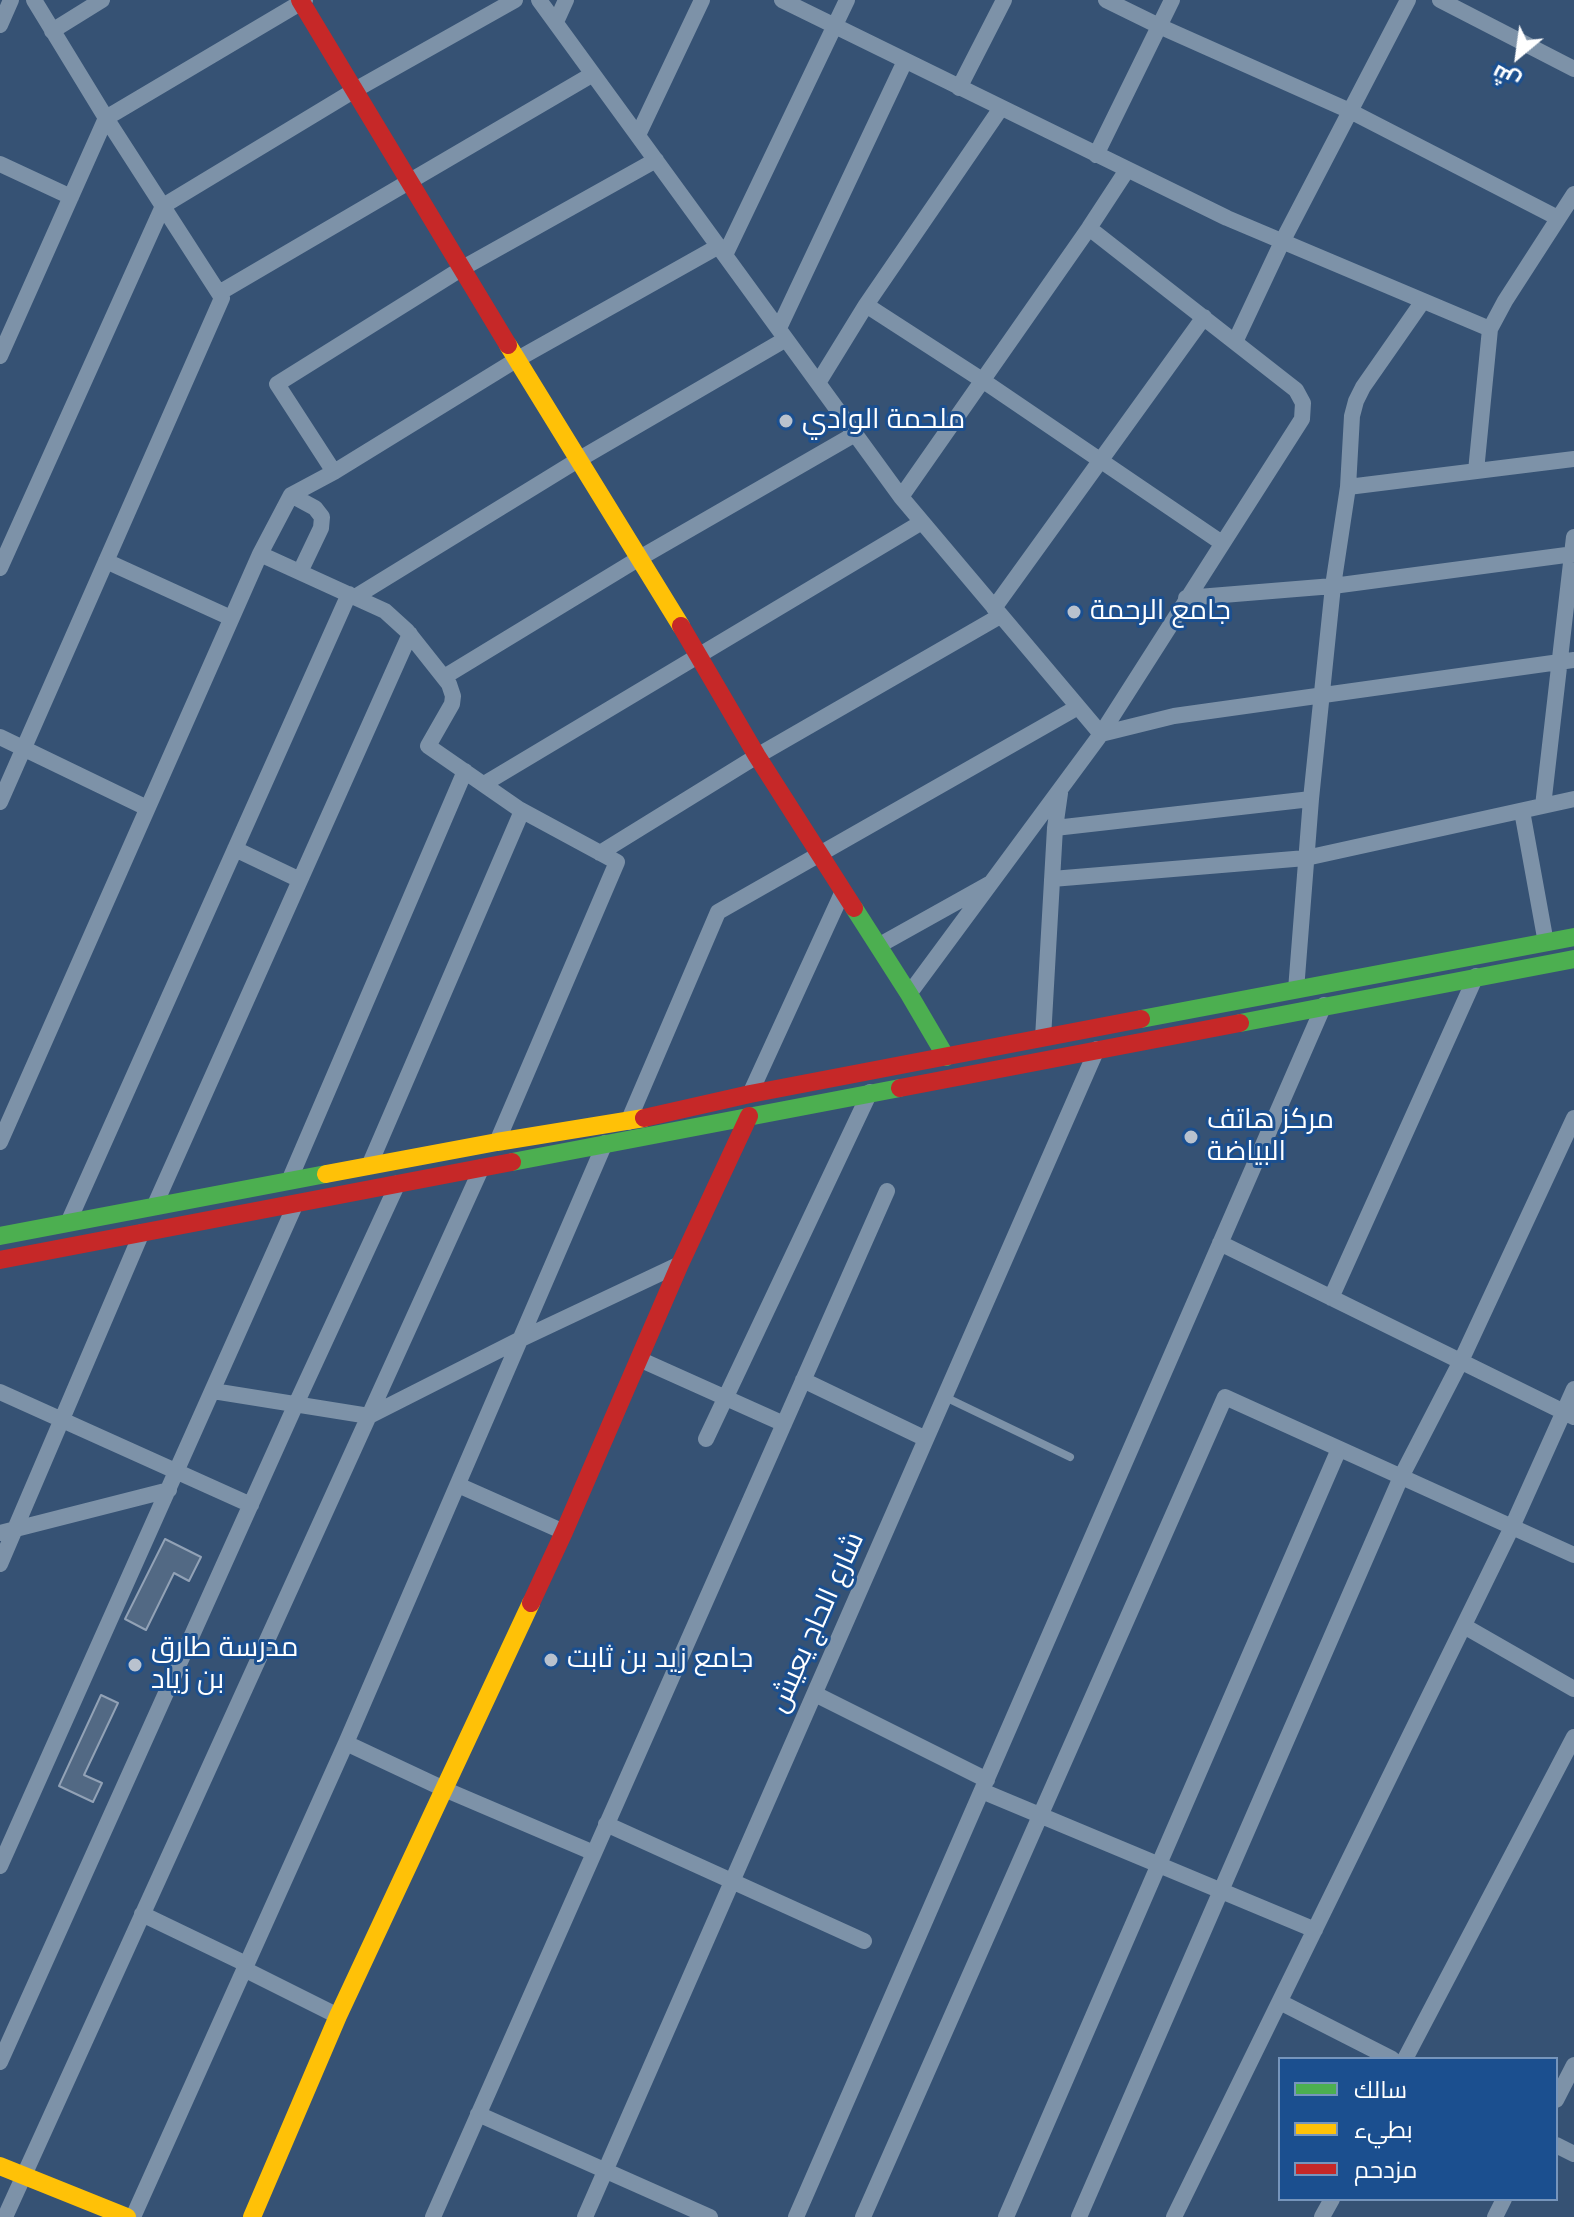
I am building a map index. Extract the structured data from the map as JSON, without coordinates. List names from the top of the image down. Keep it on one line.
{"streets":{"street":["شارع الحاج يعيش"]},"places":["ملحمة الوادي","جامع الرحمة","مركز هاتف البياضة","جامع زيد بن ثابت","مدرسة طارق بن زياد"],"legend":["سالك","بطيء","مزدحم"],"north":"bottom left"}
